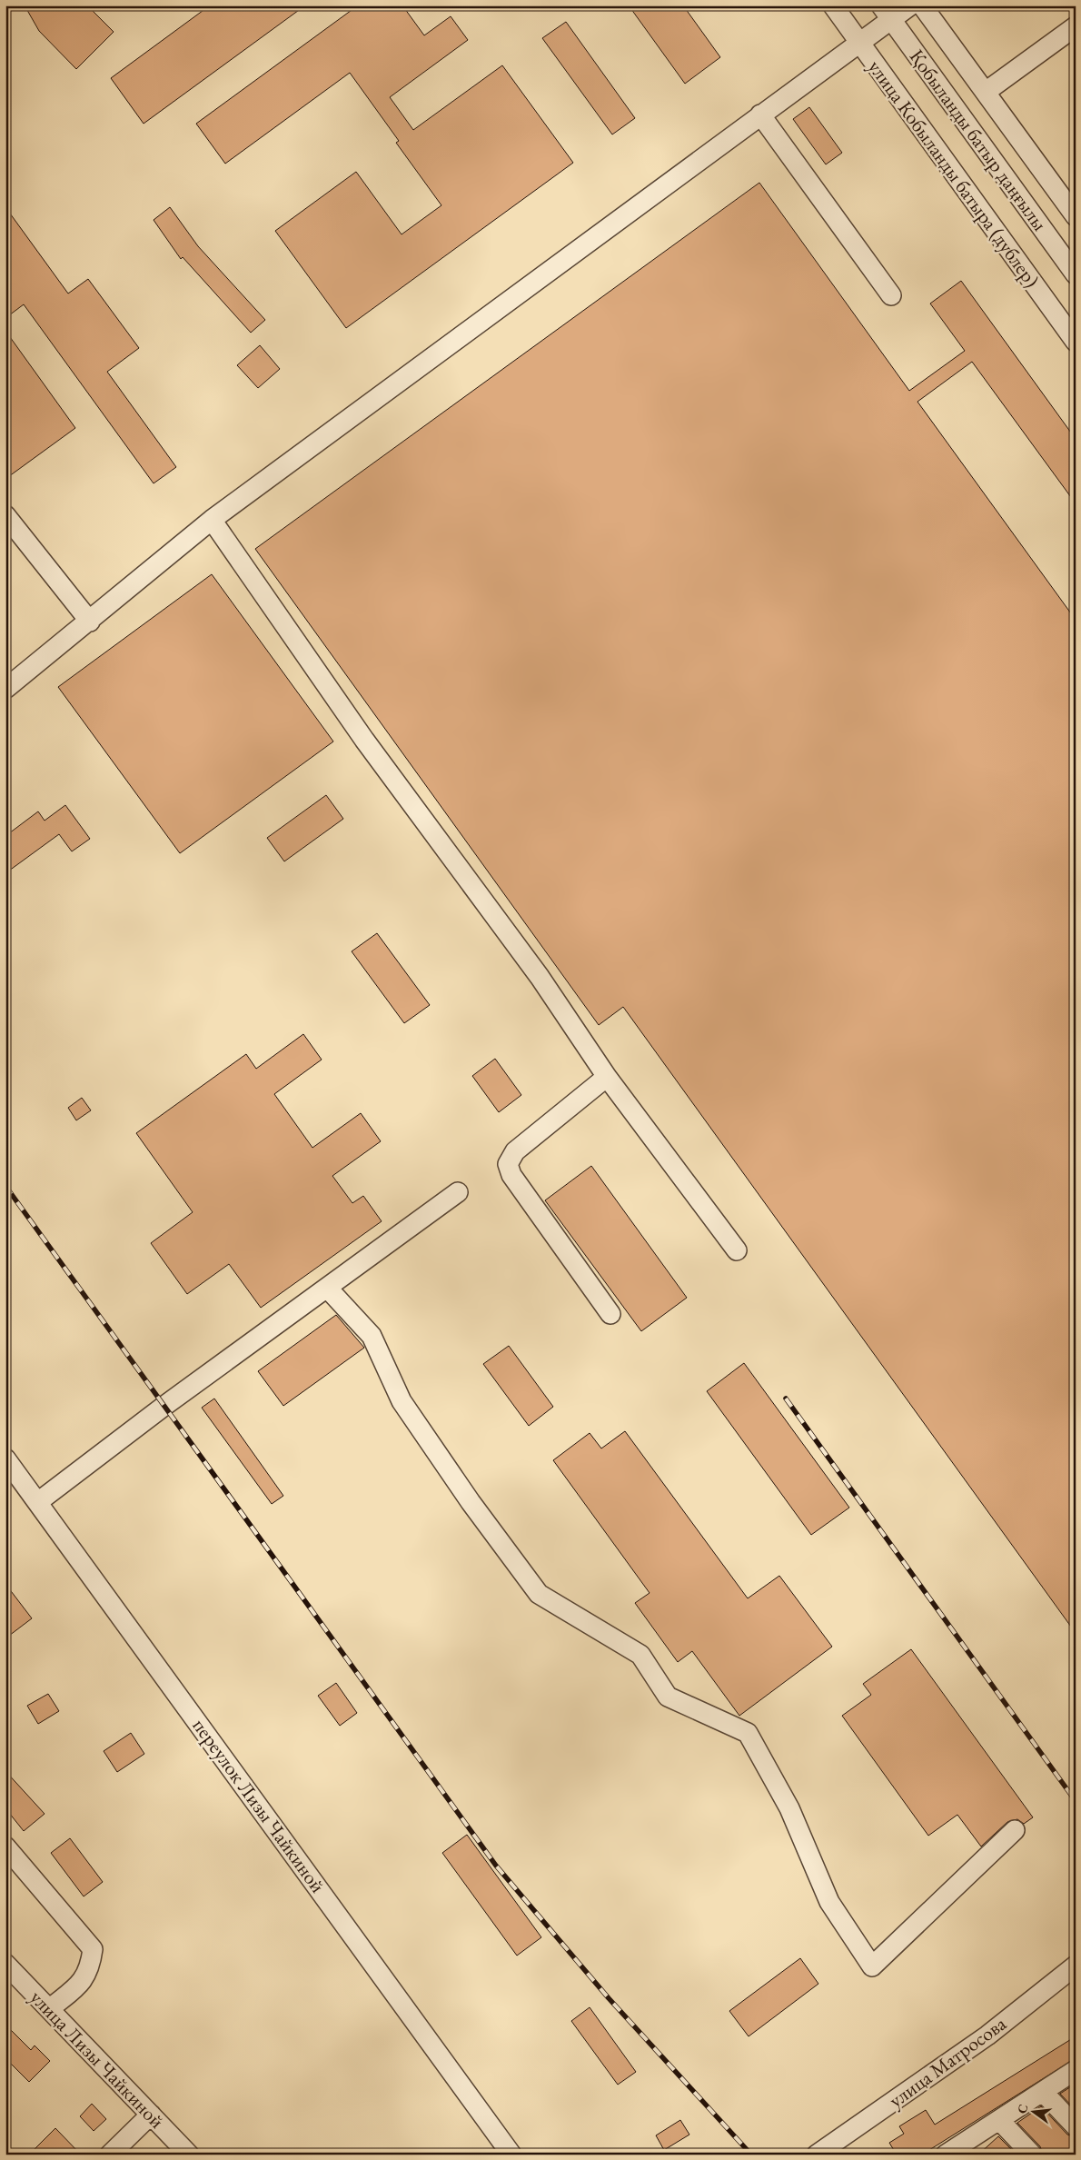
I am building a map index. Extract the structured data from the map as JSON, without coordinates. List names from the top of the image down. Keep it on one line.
{"streets":{"street":["Қобыланды батыр даңғылы","улица Кобыланды батыра (дублер)","переулок Лизы Чайкиной","улица Лизы Чайкиной","улица Матросова"]},"north":"left"}
